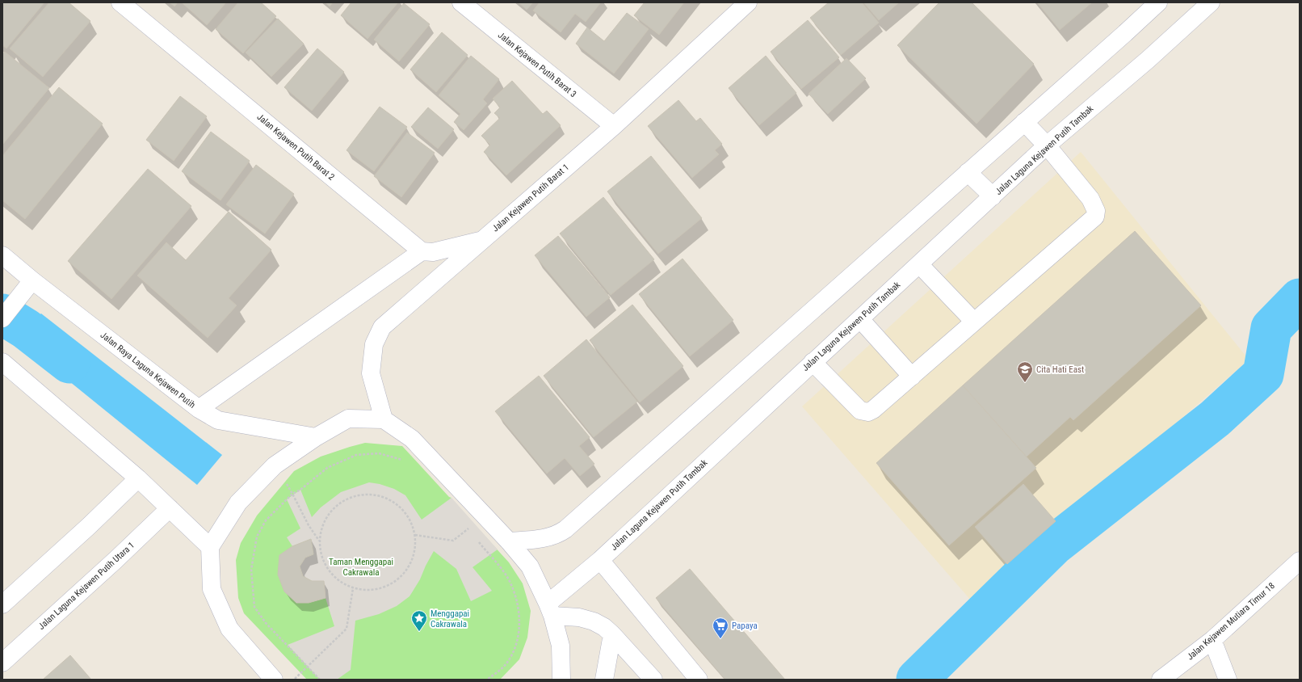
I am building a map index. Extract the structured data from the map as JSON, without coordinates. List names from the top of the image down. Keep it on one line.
{"streets":{"street":["Jalan Kejawen Putih Barat 3","Jalan Kejawen Putih Barat 2","Jalan Laguna Kejawen Putih Tambak","Jalan Kejawen Putih Barat 1","Jalan Raya Laguna Kejawen Putih","Jalan Laguna Kejawen Putih Utara 1","Jalan Kejawen Mutiara Timur 18"]},"crossings":[["Jalan Kejawen Putih Barat 3","Jalan Kejawen Putih Barat 1"]],"parks":["Taman Menggapai Cakrawala"],"places":{"school or university":["Cita Hati East"],"place":["Menggapai Cakrawala"],"supermarket":["Papaya"]}}
